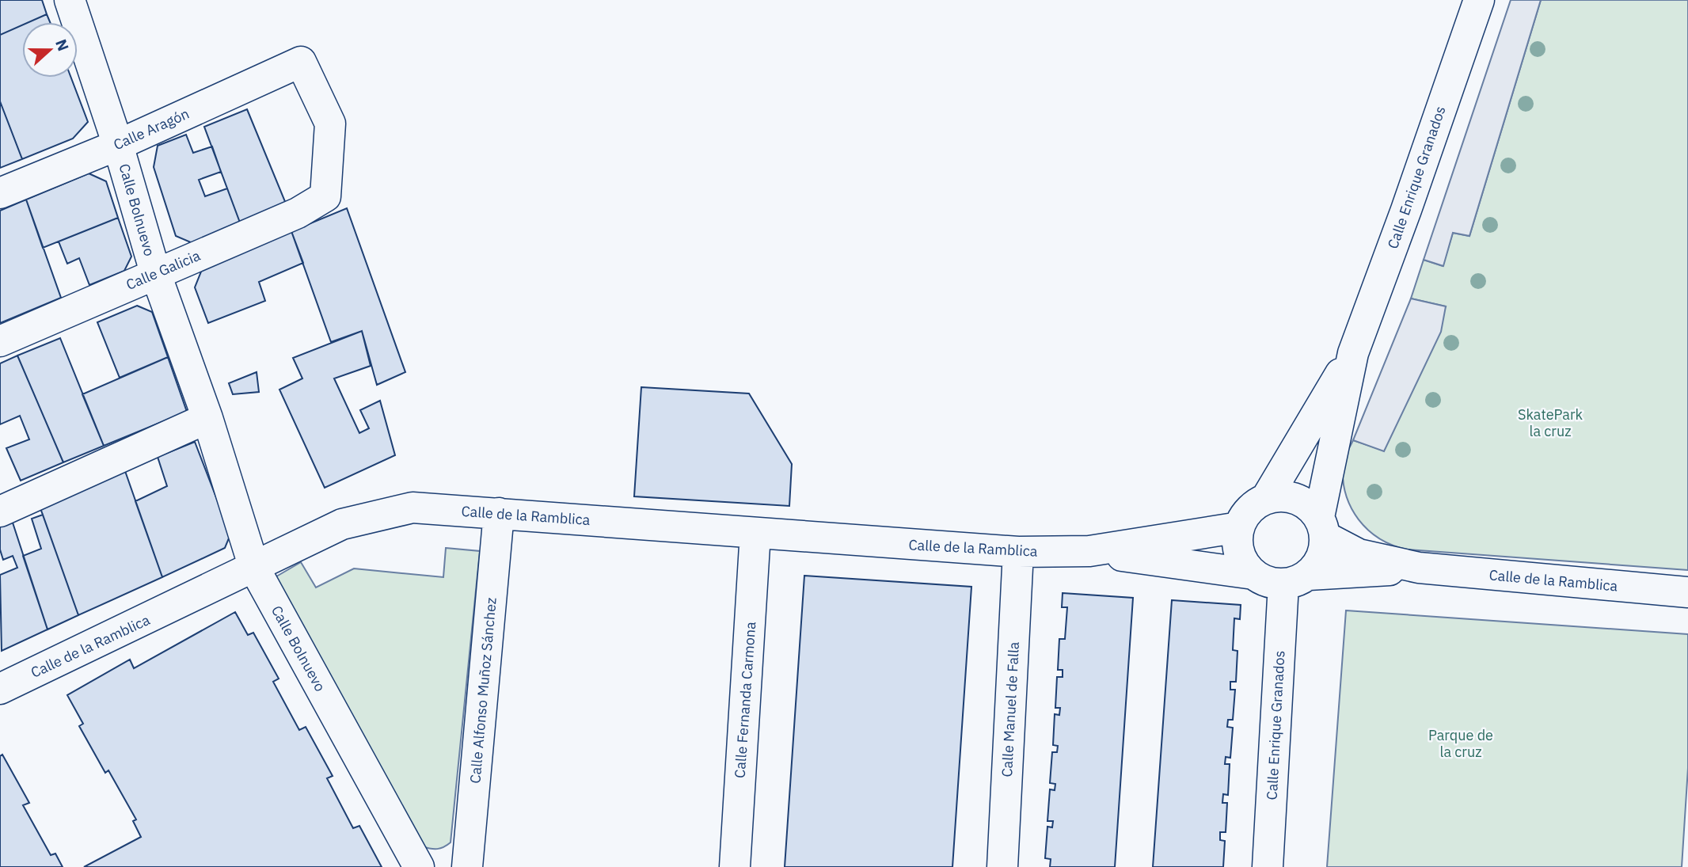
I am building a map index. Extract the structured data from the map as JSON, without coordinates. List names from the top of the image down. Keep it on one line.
{"streets":{"street":["Calle Aragón","Calle Enrique Granados","Calle Bolnuevo","Calle Galicia","Calle de la Ramblica","Calle Alfonso Muñoz Sánchez","Calle Fernanda Carmona","Calle Manuel de Falla"]},"crossings":[["Calle Aragón","Calle Bolnuevo"],["Calle Aragón","Calle Galicia"],["Calle Enrique Granados","Calle de la Ramblica"],["Calle Bolnuevo","Calle Galicia"],["Calle Bolnuevo","Calle de la Ramblica"],["Calle de la Ramblica","Calle Alfonso Muñoz Sánchez"],["Calle de la Ramblica","Calle Fernanda Carmona"],["Calle de la Ramblica","Calle Manuel de Falla"]],"parks":["SkatePark la cruz","Parque de la cruz"],"north":"right"}
